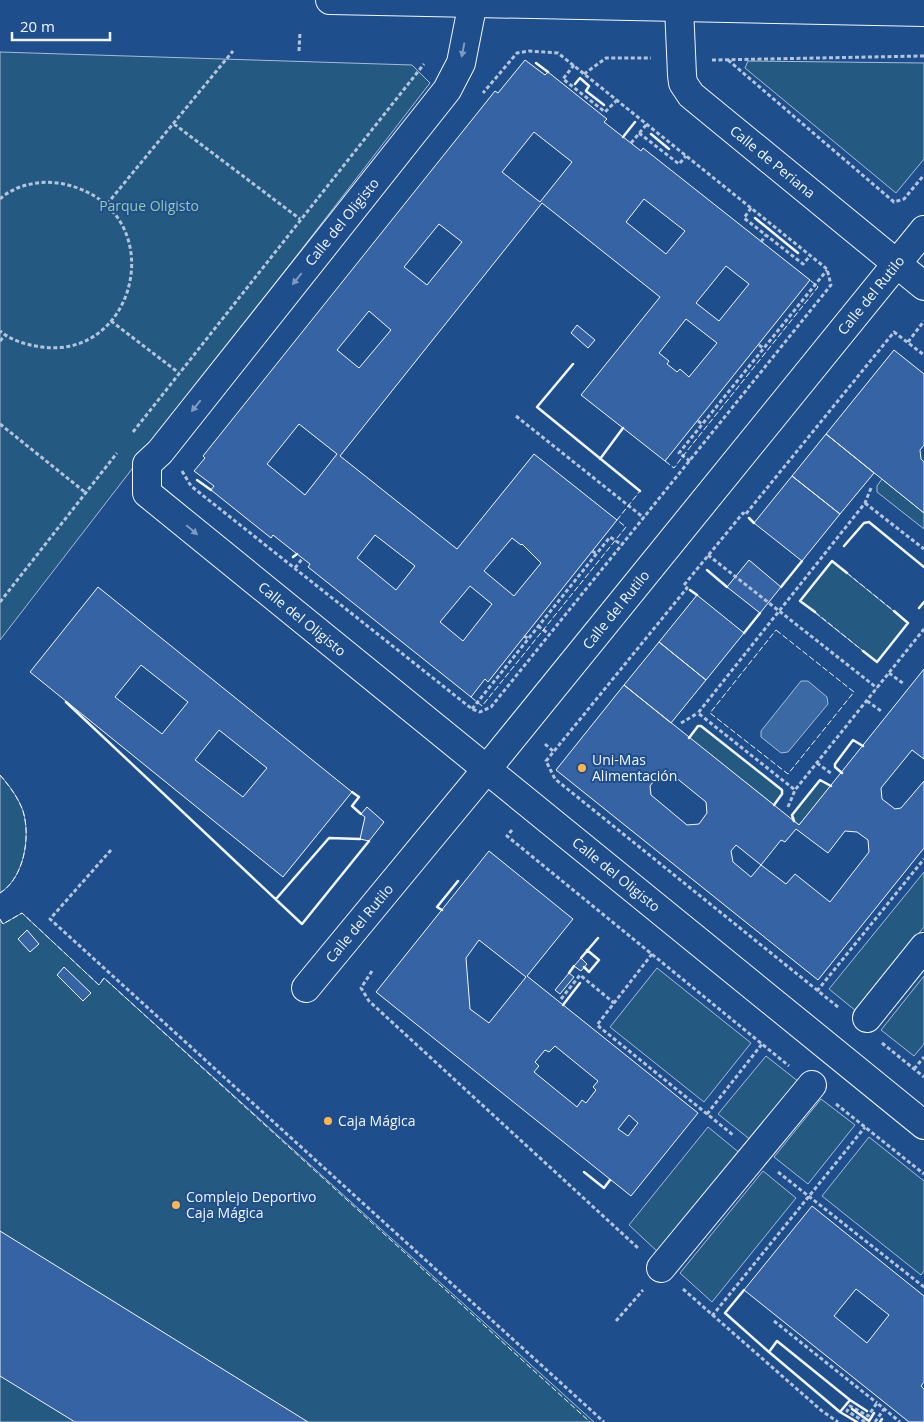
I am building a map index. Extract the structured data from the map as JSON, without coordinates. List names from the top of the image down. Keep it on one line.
{"streets":{"street":["Calle de Periana","Calle del Oligisto","Calle del Rutilo"]},"crossings":[["Calle de Periana","Calle del Rutilo"],["Calle del Oligisto","Calle del Rutilo"]],"parks":["Parque Oligisto"],"places":["Uni-Mas Alimentación","Caja Mágica","Complejo Deportivo Caja Mágica"],"scale_bar":"20 m"}
